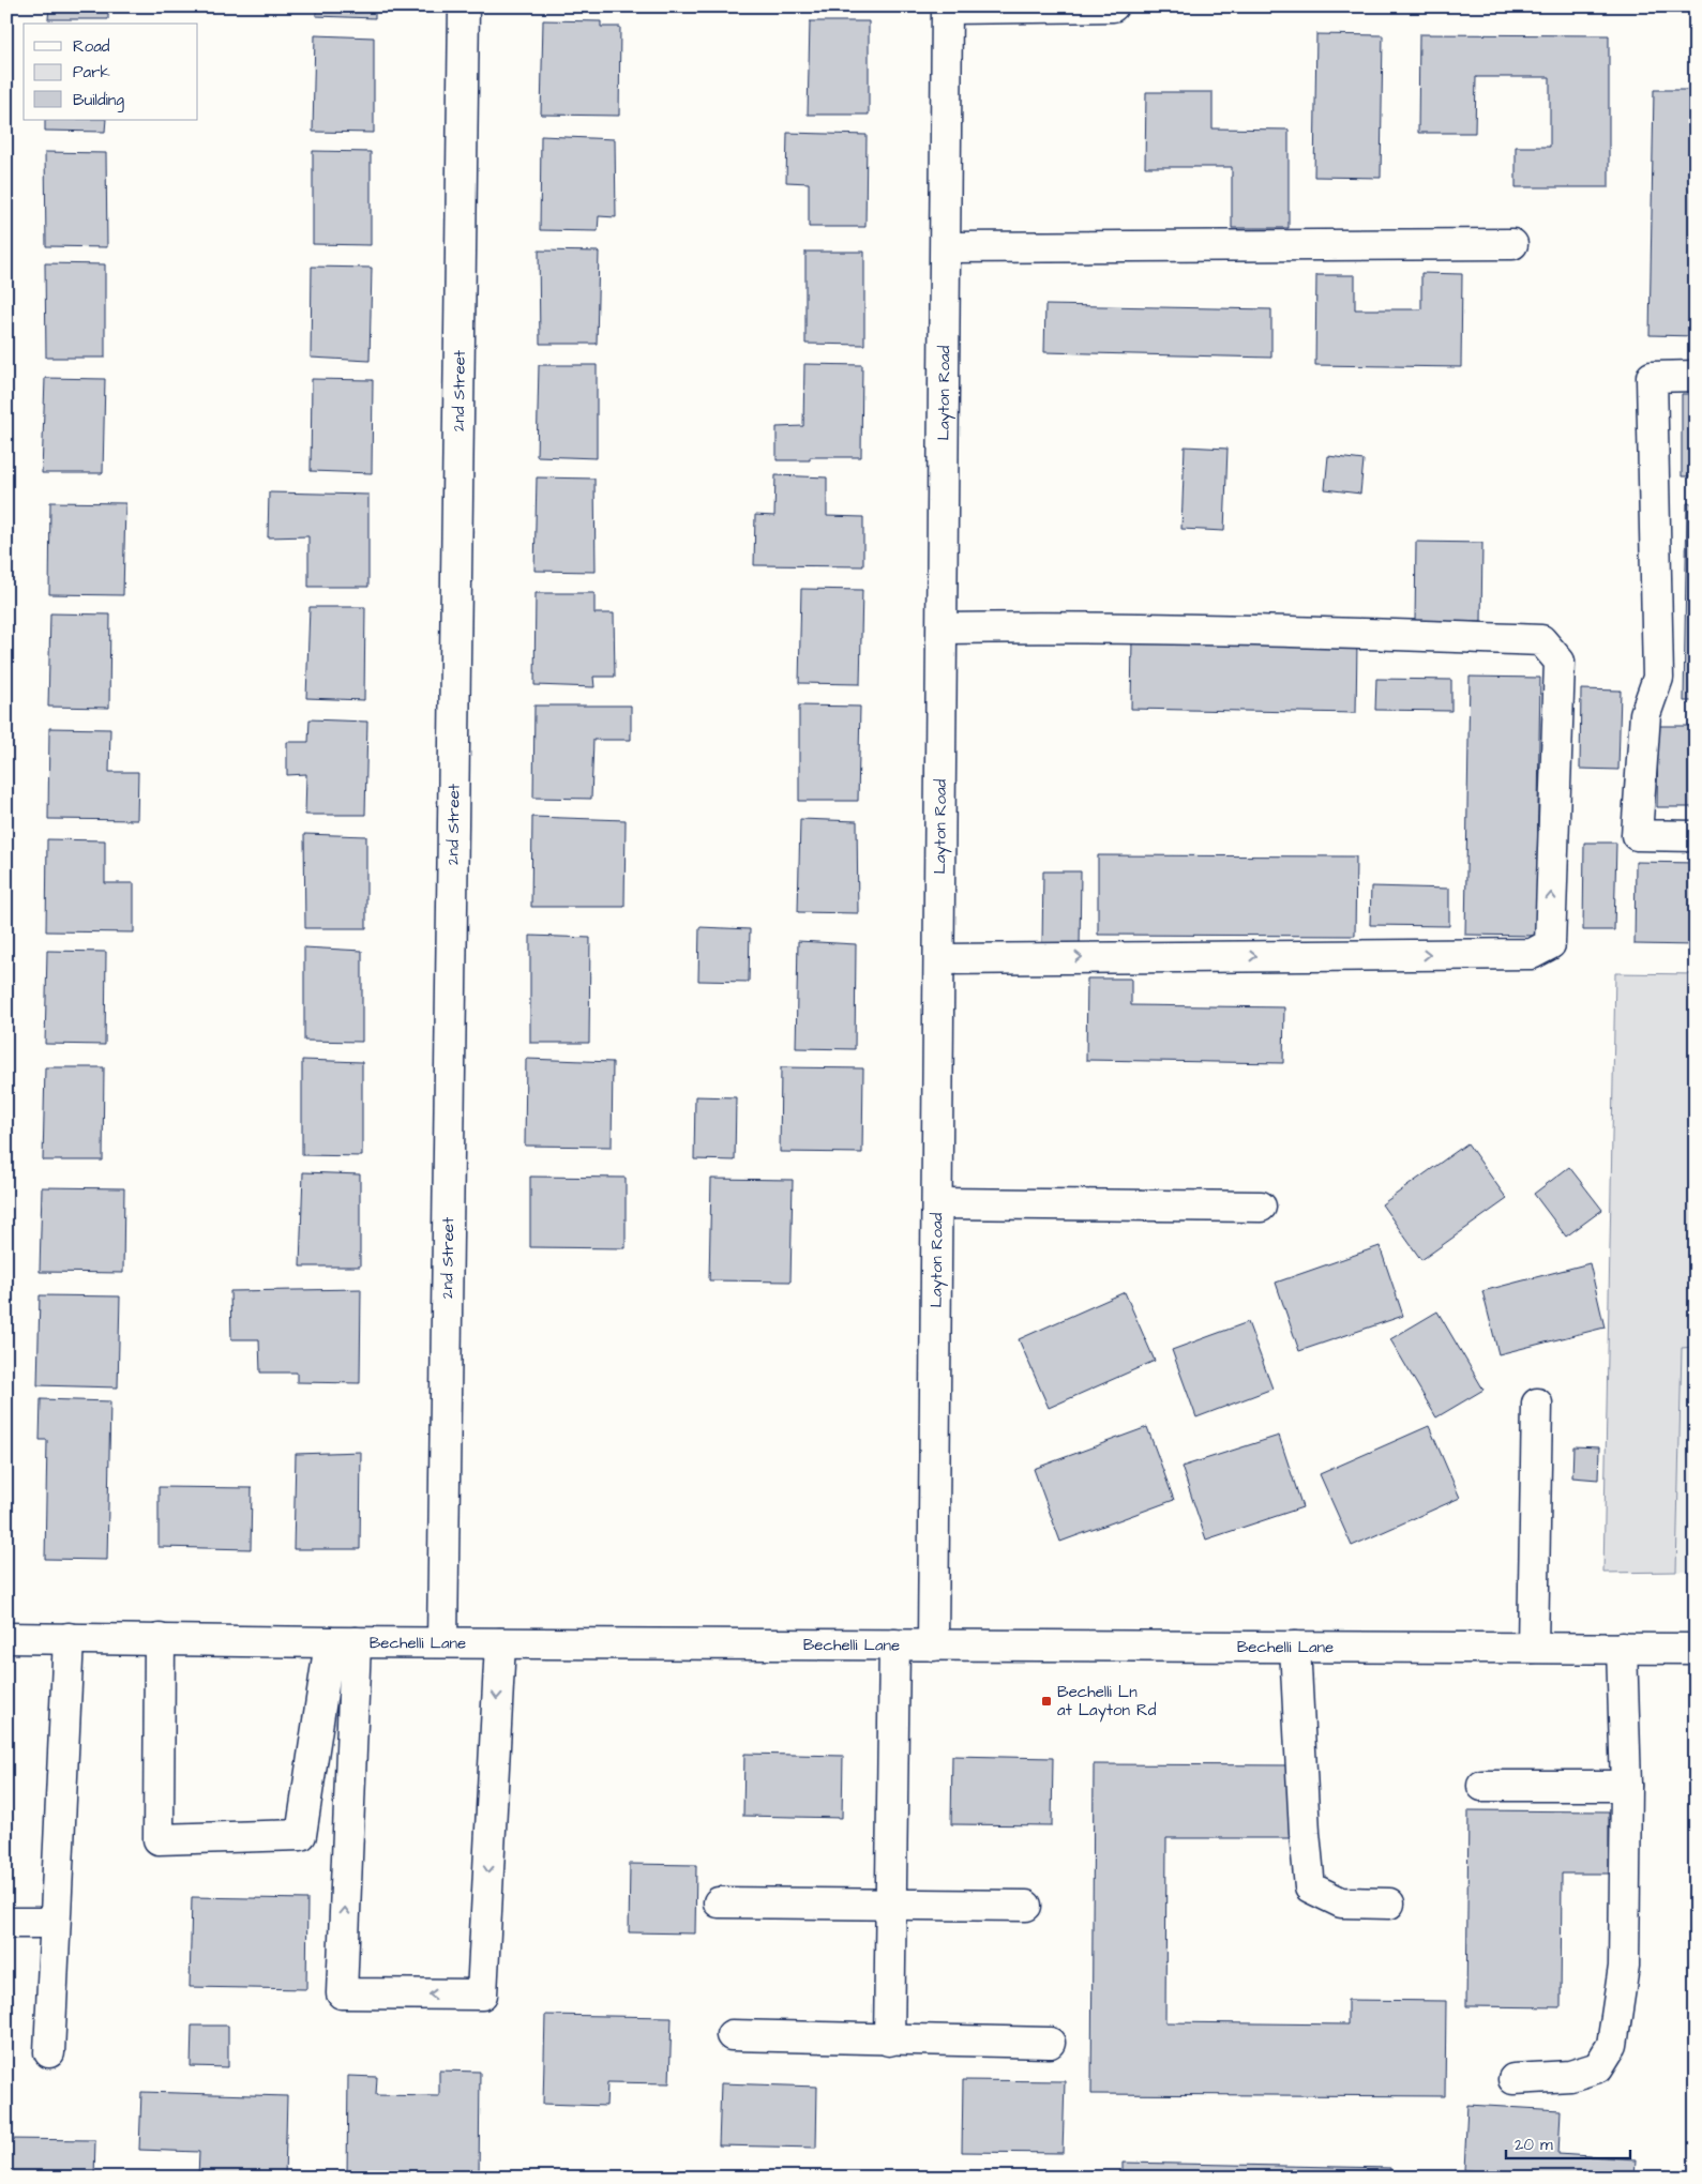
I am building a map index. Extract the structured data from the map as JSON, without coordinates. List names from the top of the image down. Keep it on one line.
{"streets":{"street":["2nd Street","Layton Road","Bechelli Lane"]},"crossings":[["2nd Street","Bechelli Lane"],["Layton Road","Bechelli Lane"]],"places":{"transit":["Bechelli Ln at Layton Rd"]},"legend":["Road","Park","Building"],"scale_bar":"20 m"}
